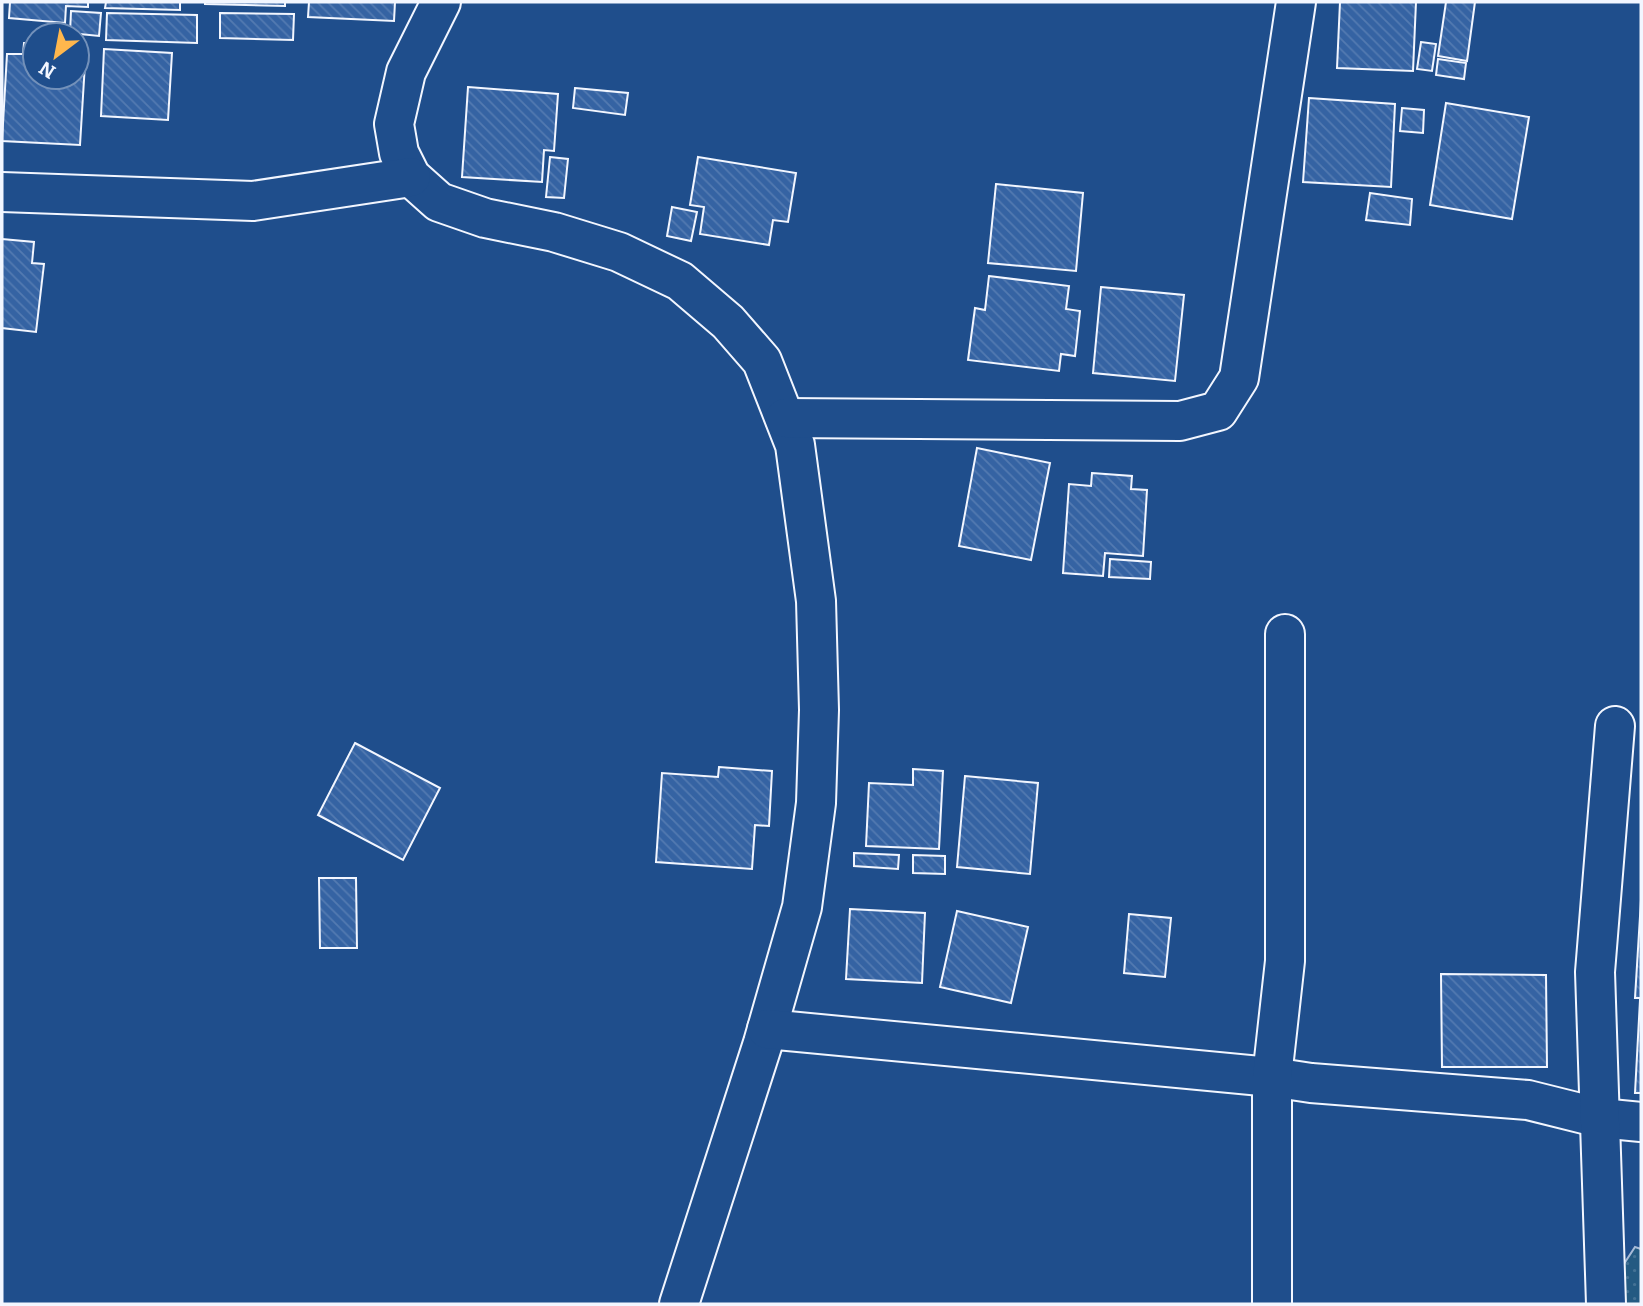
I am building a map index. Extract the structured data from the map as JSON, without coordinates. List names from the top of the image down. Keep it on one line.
{"north":"bottom left"}
